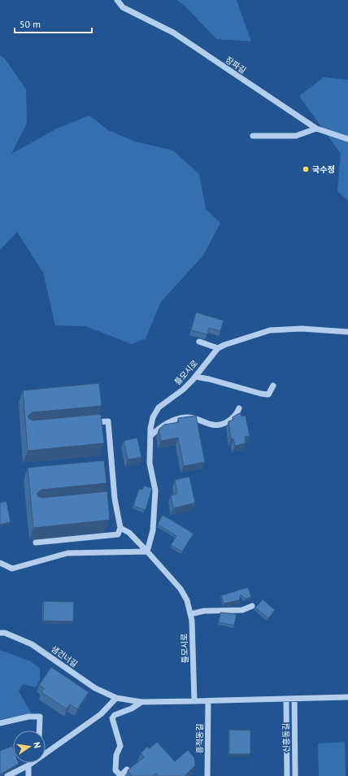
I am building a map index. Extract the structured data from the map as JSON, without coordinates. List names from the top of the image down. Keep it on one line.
{"streets":{"street":["장파길","틀모시로","샘건너길","신흥동길","흥척동길"]},"places":["국수정"],"scale_bar":"50 m","north":"right"}
